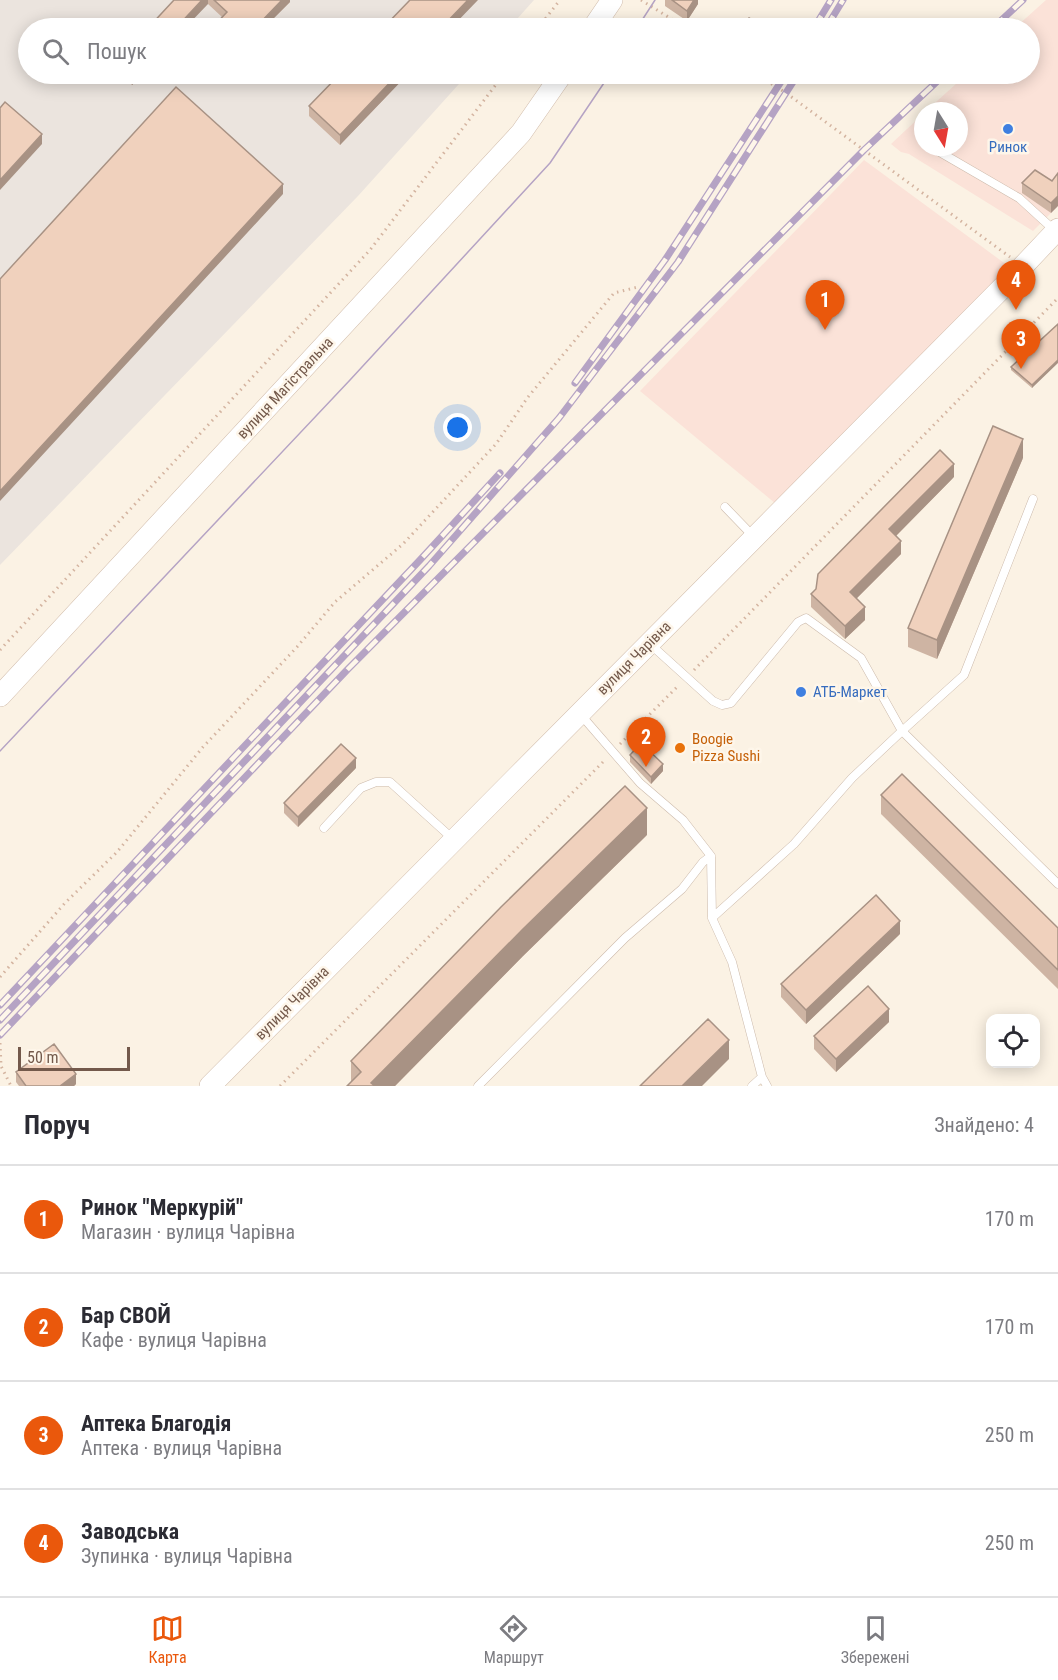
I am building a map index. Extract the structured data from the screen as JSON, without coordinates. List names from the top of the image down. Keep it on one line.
{"streets":{"main road":["вулиця Магістральна","вулиця Чарівна"]},"places":["Ринок","АТБ-Маркет","Boogie Pizza Sushi"],"scale_bar":"50 m","north":"bottom","page":{"search":"Пошук","pins":["4","1","3","2"],"scale":"50 m","heading":["Поруч","Знайдено: 4"],"list":[{"mark":"1","name":"Ринок \"Меркурій\"","note":"Магазин · вулиця Чарівна","value":"170 m"},{"mark":"2","name":"Бар СВОЙ","note":"Кафе · вулиця Чарівна","value":"170 m"},{"mark":"3","name":"Аптека Благодія","note":"Аптека · вулиця Чарівна","value":"250 m"},{"mark":"4","name":"Заводська","note":"Зупинка · вулиця Чарівна","value":"250 m"}],"nav":["Карта","Маршрут","Збережені"]}}
